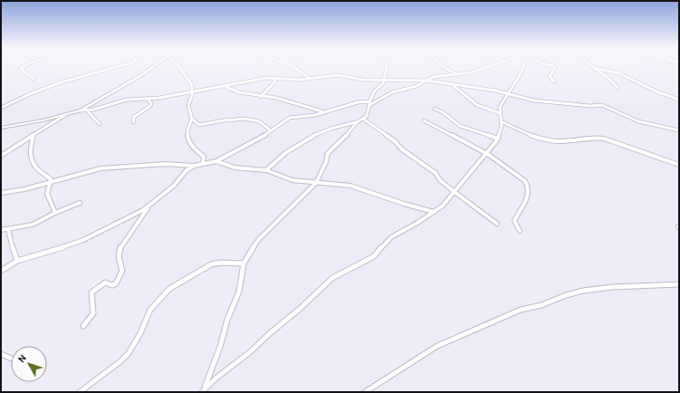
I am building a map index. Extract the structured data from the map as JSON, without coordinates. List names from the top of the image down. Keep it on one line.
{"north":"top left"}
